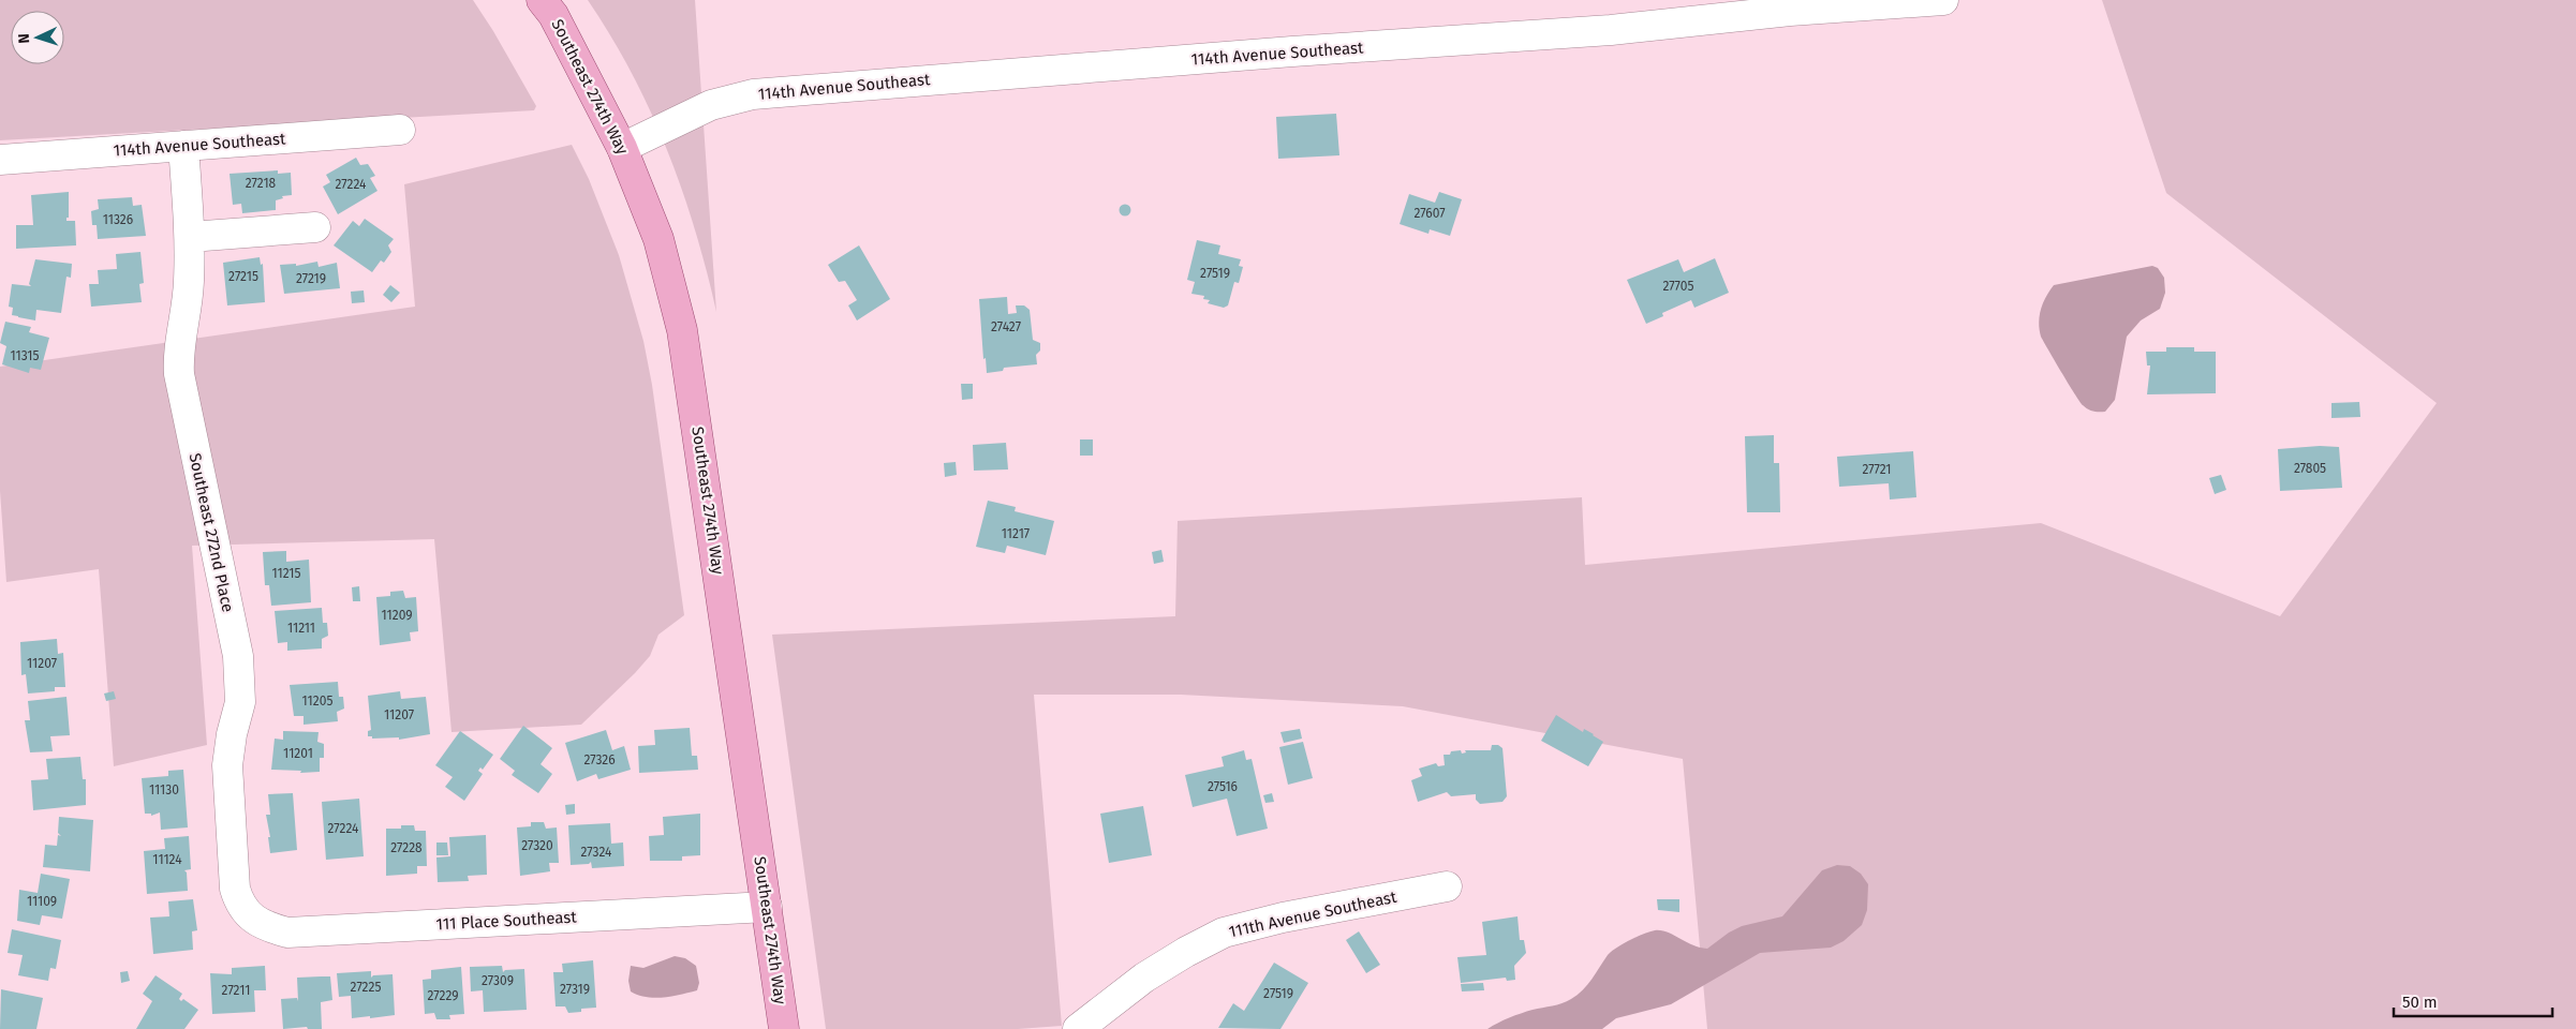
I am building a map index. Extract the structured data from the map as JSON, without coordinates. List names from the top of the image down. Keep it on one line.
{"streets":{"main road":["Southeast 274th Way"],"street":["114th Avenue Southeast","Southeast 272nd Place","111th Avenue Southeast","111 Place Southeast"]},"crossings":[["114th Avenue Southeast","Southeast 274th Way"],["114th Avenue Southeast","Southeast 272nd Place"],["Southeast 274th Way","111 Place Southeast"],["Southeast 272nd Place","111 Place Southeast"]],"house_numbers":["27218","27224","27607","11326","27519","27215","27219","27705","27427","11315","27805","27721","11217","11215","11209","11211","11207","11205","11207","11201","27326","27516","11130","27224","27320","27228","27324","11124","11109","27309","27225","27319","27211","27519","27229"],"scale_bar":"50 m","north":"left"}
